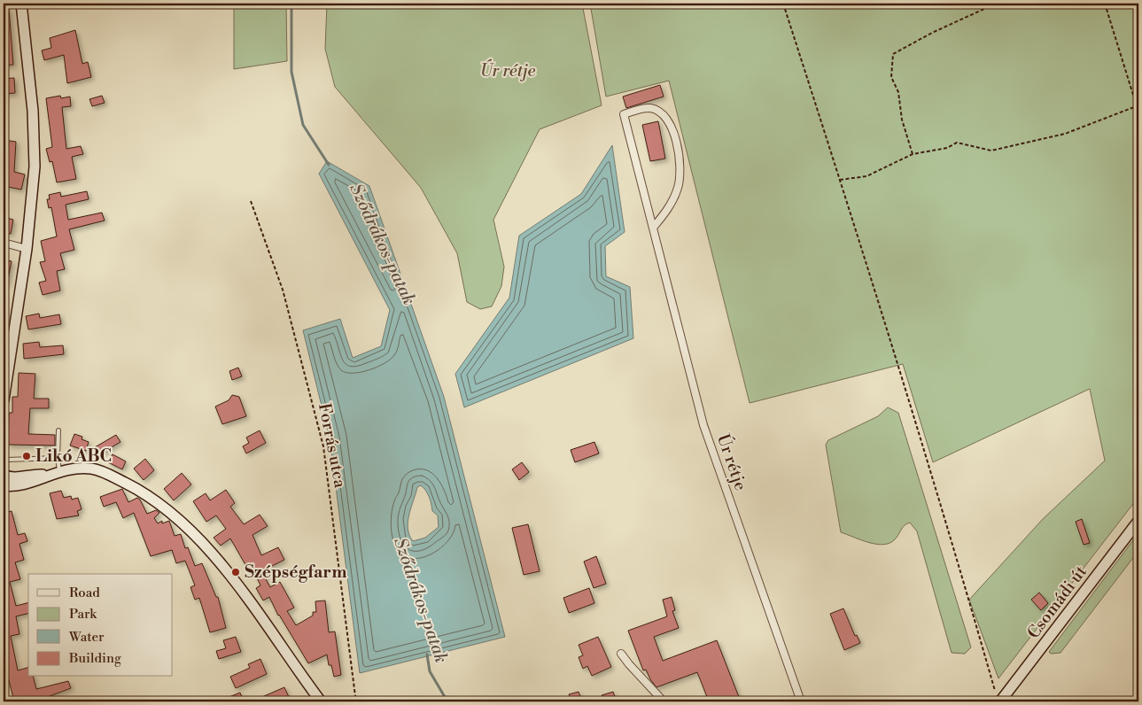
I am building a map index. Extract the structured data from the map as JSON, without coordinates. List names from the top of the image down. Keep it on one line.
{"streets":{"main road":["Csomádi út"],"street":["Úr rétje"],"path":["Forrás utca"]},"water":["Sződrákos-patak"],"parks":["Úr rétje"],"places":["Likó ABC","Szépségfarm"],"legend":["Road","Park","Water","Building"]}
